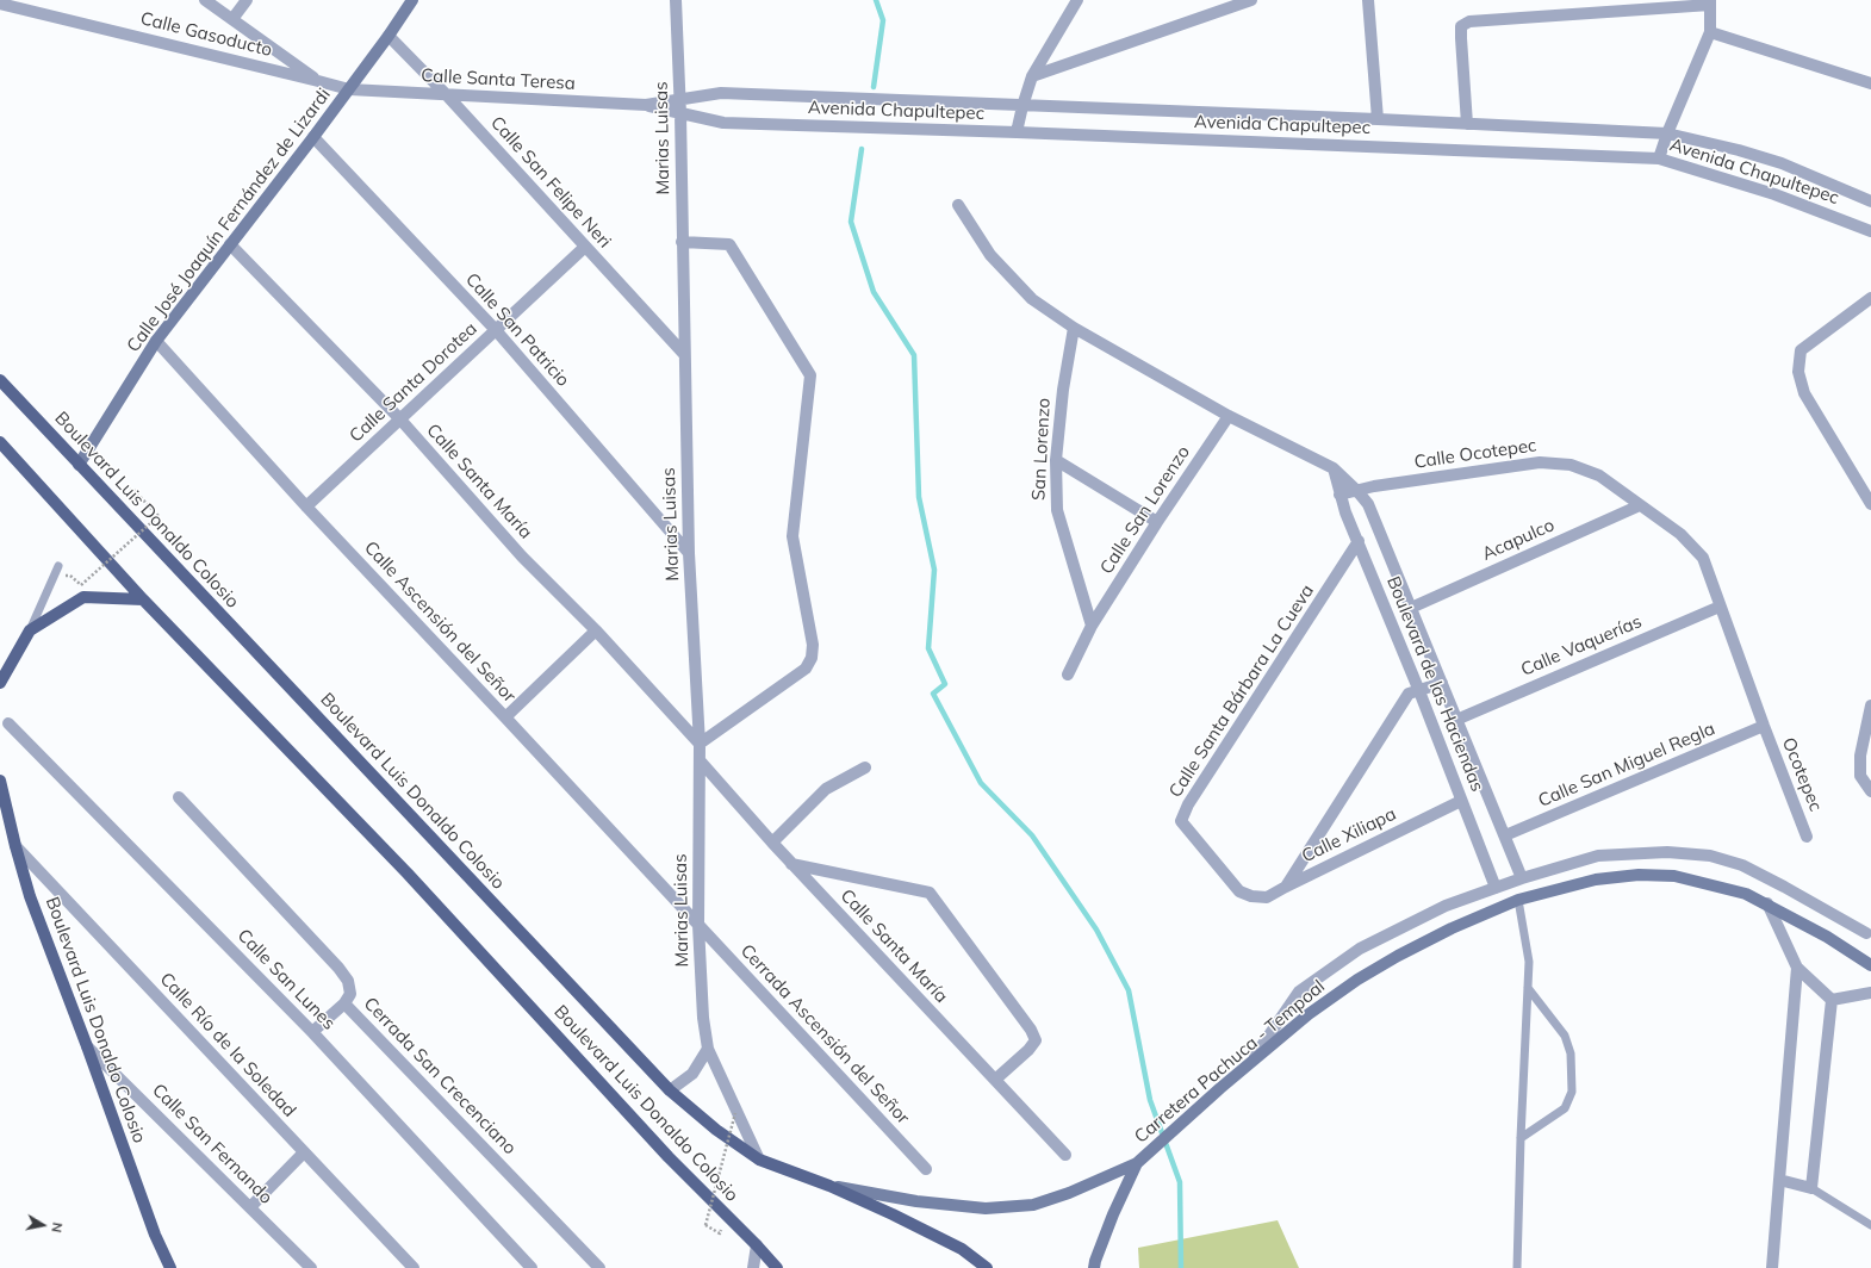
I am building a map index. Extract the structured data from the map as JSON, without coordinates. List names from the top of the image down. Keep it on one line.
{"streets":{"main road":["Calle José Joaquín Fernández de Lizardi","Boulevard Luis Donaldo Colosio","Carretera Pachuca - Tempoal"],"street":["Calle Gasoducto","Calle Santa Teresa","Avenida Chapultepec","Marias Luisas","Calle San Felipe Neri","Calle San Patricio","Calle Santa Dorotea","San Lorenzo","Calle Ocotepec","Calle Santa María","Calle San Lorenzo","Acapulco","Calle Ascensión del Señor","Calle Vaquerías","Boulevard de las Haciendas","Calle Santa Bárbara La Cueva","Calle San Miguel Regla","Ocotepec","Calle Xiliapa","Calle San Lunes","Cerrada Ascensión del Señor","Calle Río de la Soledad","Cerrada San Crecenciano","Calle San Fernando"]},"crossings":[["Calle Gasoducto","Calle Santa Teresa"],["Calle Gasoducto","Calle José Joaquín Fernández de Lizardi"],["Calle Santa Teresa","Avenida Chapultepec"],["Calle Santa Teresa","Marias Luisas"],["Calle Santa Teresa","Calle San Felipe Neri"],["Calle Santa Teresa","Calle José Joaquín Fernández de Lizardi"],["Avenida Chapultepec","Marias Luisas"],["Marias Luisas","Calle San Felipe Neri"],["Marias Luisas","Calle San Patricio"],["Marias Luisas","Calle Santa María"],["Marias Luisas","Boulevard Luis Donaldo Colosio"],["Marias Luisas","Calle Ascensión del Señor"],["Marias Luisas","Cerrada Ascensión del Señor"],["Calle San Felipe Neri","Calle José Joaquín Fernández de Lizardi"],["Calle San Felipe Neri","Calle Santa Dorotea"],["Calle José Joaquín Fernández de Lizardi","Calle San Patricio"],["Calle José Joaquín Fernández de Lizardi","Calle Santa María"],["Calle José Joaquín Fernández de Lizardi","Boulevard Luis Donaldo Colosio"],["Calle José Joaquín Fernández de Lizardi","Calle Ascensión del Señor"],["Calle San Patricio","Calle Santa Dorotea"],["Calle Santa Dorotea","Calle Santa María"],["Calle Santa Dorotea","Calle Ascensión del Señor"],["San Lorenzo","Calle San Lorenzo"],["Calle Ocotepec","Acapulco"],["Calle Ocotepec","Calle Vaquerías"],["Calle Ocotepec","Boulevard de las Haciendas"],["Calle Ocotepec","Calle San Miguel Regla"],["Calle Ocotepec","Ocotepec"],["Boulevard Luis Donaldo Colosio","Calle Río de la Soledad"],["Boulevard Luis Donaldo Colosio","Carretera Pachuca - Tempoal"],["Boulevard Luis Donaldo Colosio","Calle San Fernando"],["Acapulco","Boulevard de las Haciendas"],["Calle Ascensión del Señor","Cerrada Ascensión del Señor"],["Calle Vaquerías","Boulevard de las Haciendas"],["Boulevard de las Haciendas","Calle Santa Bárbara La Cueva"],["Boulevard de las Haciendas","Calle San Miguel Regla"],["Boulevard de las Haciendas","Calle Xiliapa"],["Calle Santa Bárbara La Cueva","Calle Xiliapa"],["Calle San Miguel Regla","Ocotepec"]],"north":"right"}
